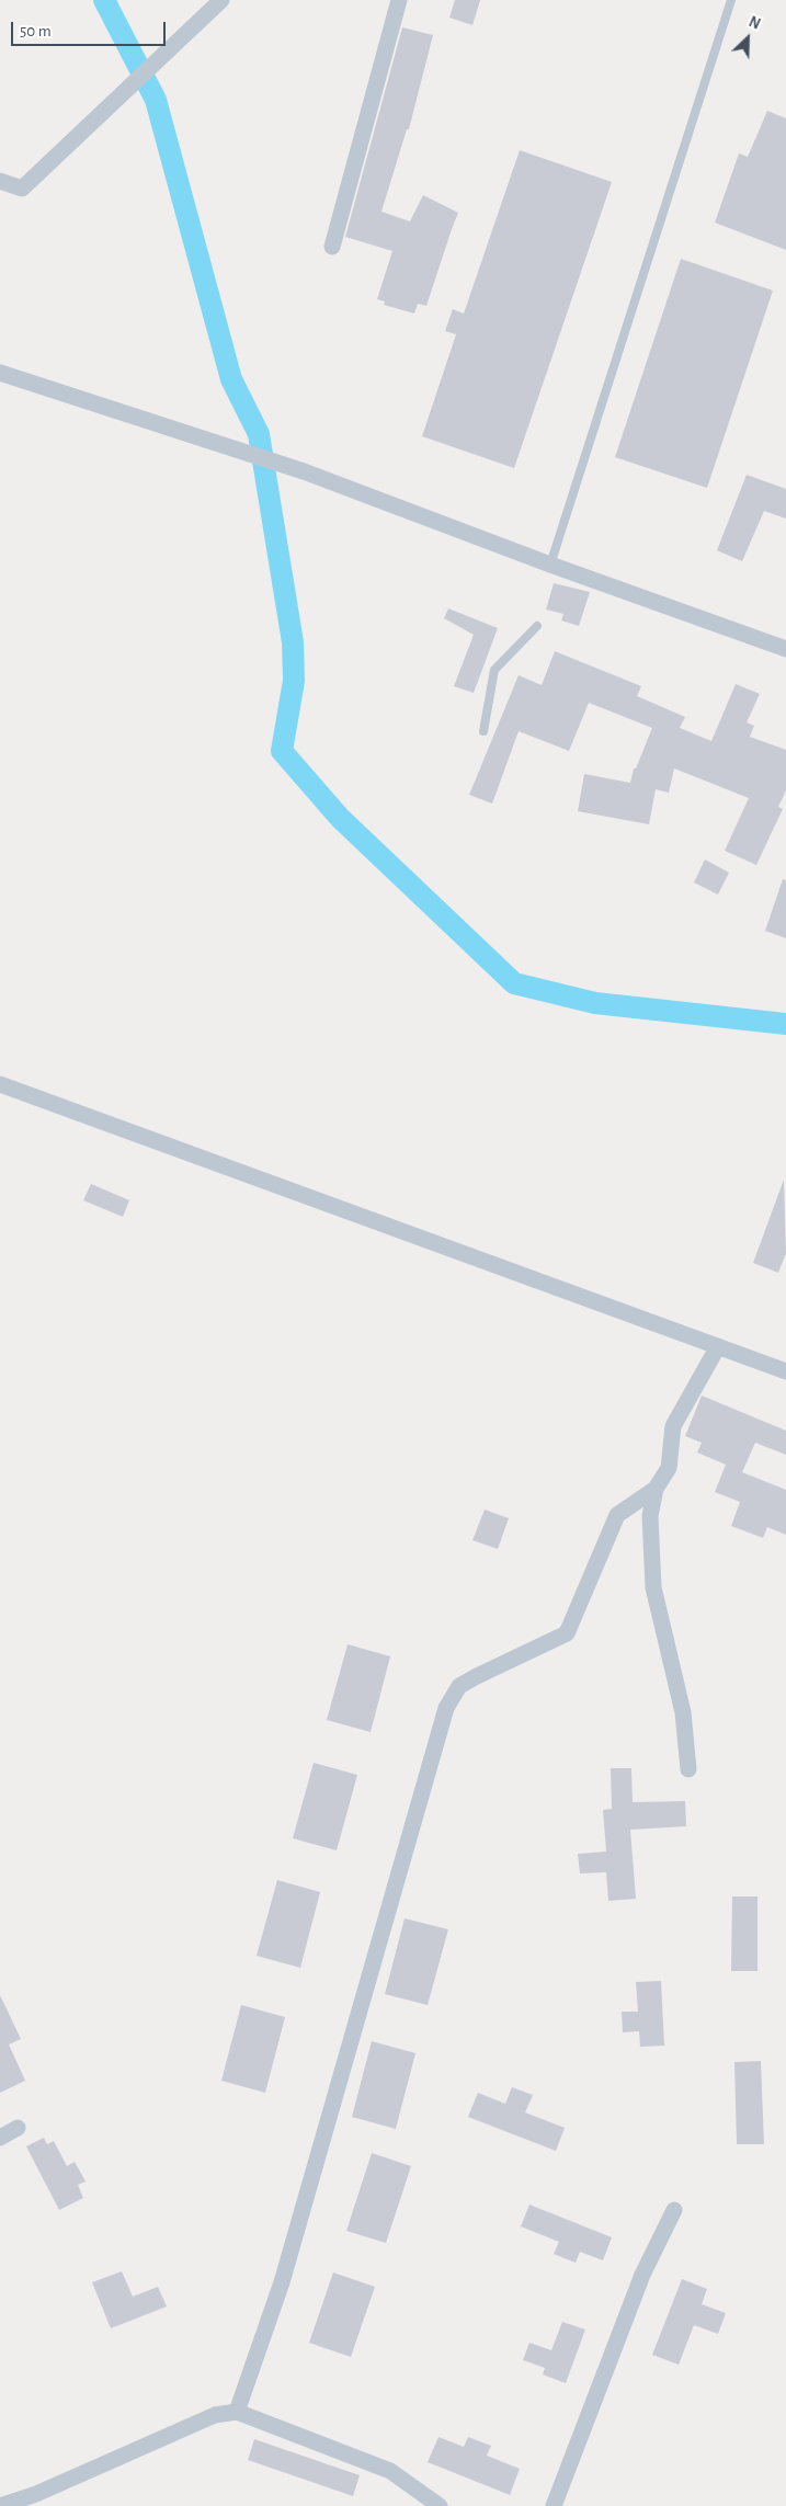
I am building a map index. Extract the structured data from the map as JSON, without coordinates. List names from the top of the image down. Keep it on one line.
{"scale_bar":"50 m","north":"top right"}
